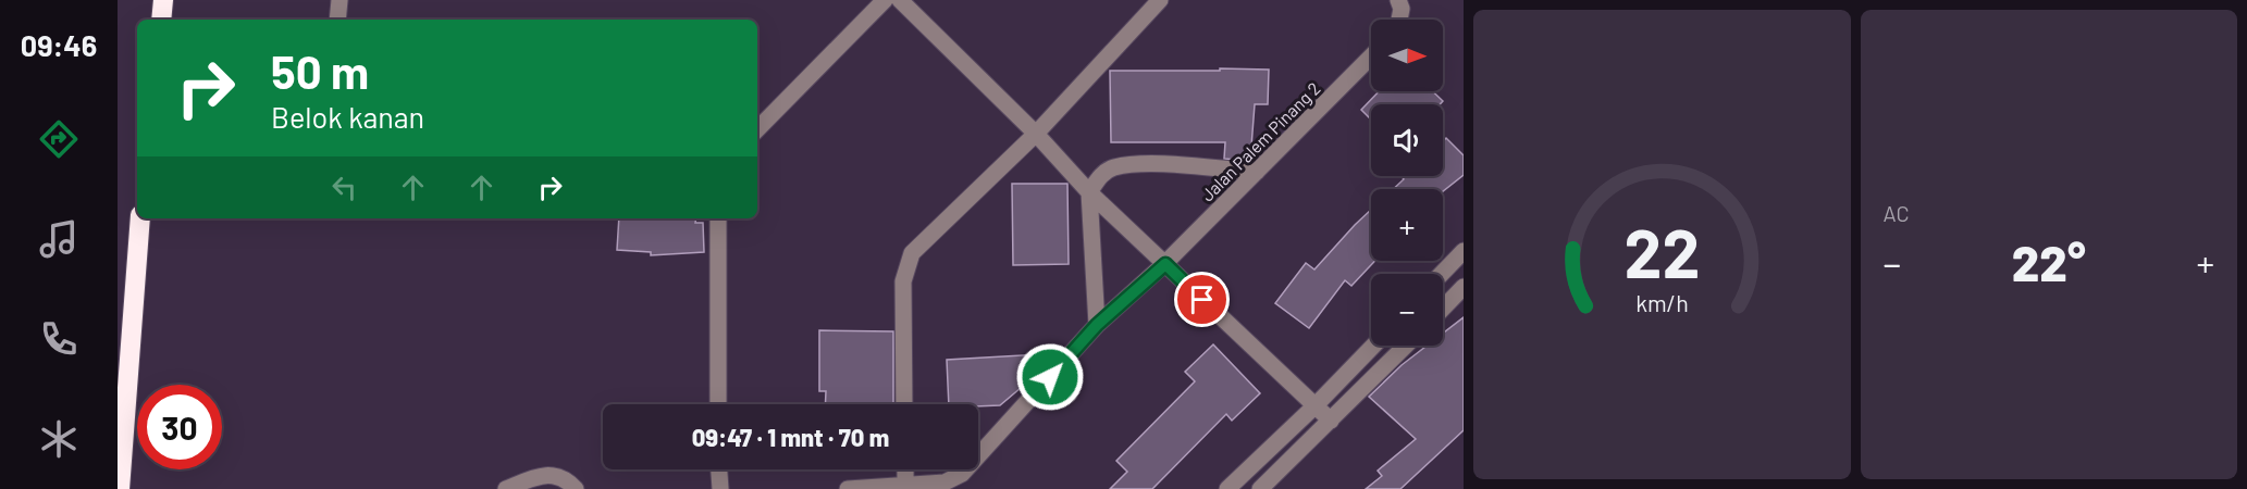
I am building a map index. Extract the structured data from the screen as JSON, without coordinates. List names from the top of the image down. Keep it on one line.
{"streets":{"street":["Jalan Palem Pinang 2"]},"north":"right","page":{"tabs":"09:46","tile":"AC","map_buttons":["+","−"],"turn":["50 m","Belok kanan"],"heat":["−","22°","+"],"limit":"30","trip":"09:47 · 1 mnt · 70 m","gauge":["22","km/h"]}}
